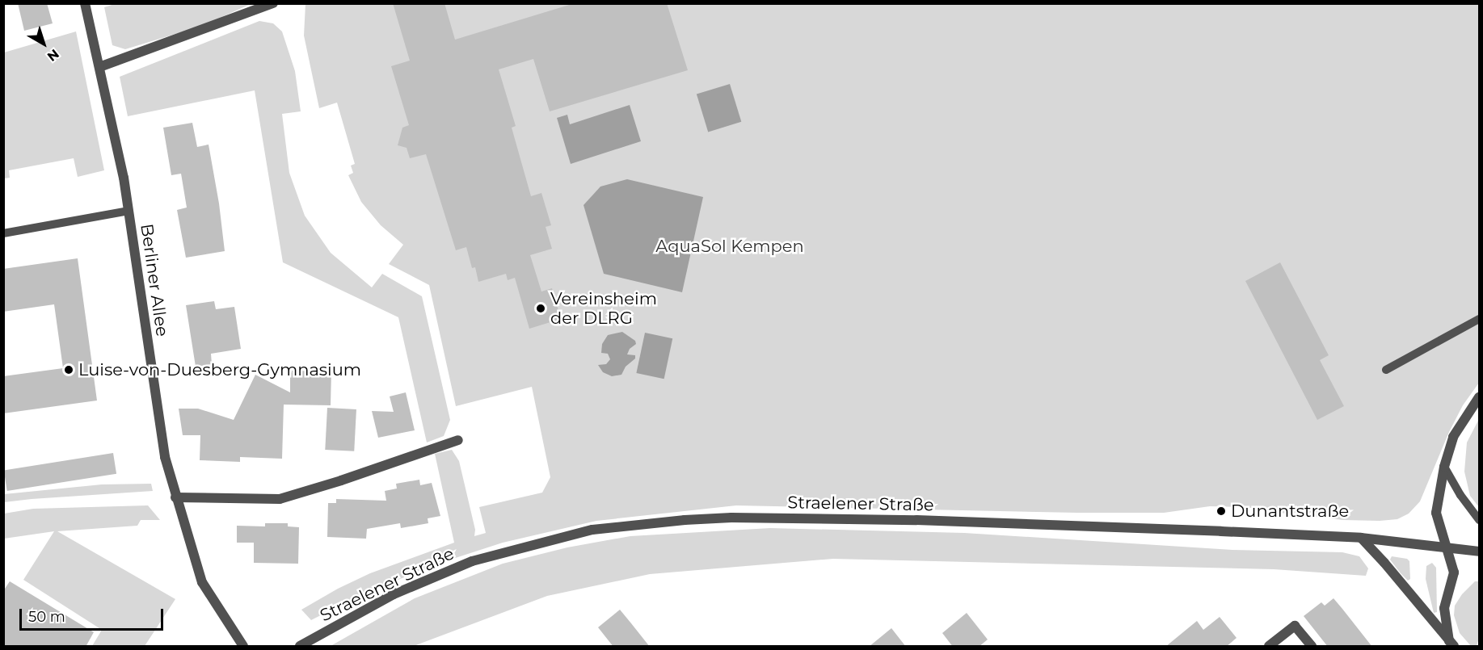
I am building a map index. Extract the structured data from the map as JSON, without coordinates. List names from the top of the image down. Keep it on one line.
{"streets":{"street":["Berliner Allee","Straelener Straße"]},"parks":["AquaSol Kempen"],"places":["Vereinsheim der DLRG","Luise-von-Duesberg-Gymnasium","Dunantstraße"],"scale_bar":"50 m","north":"bottom right"}
